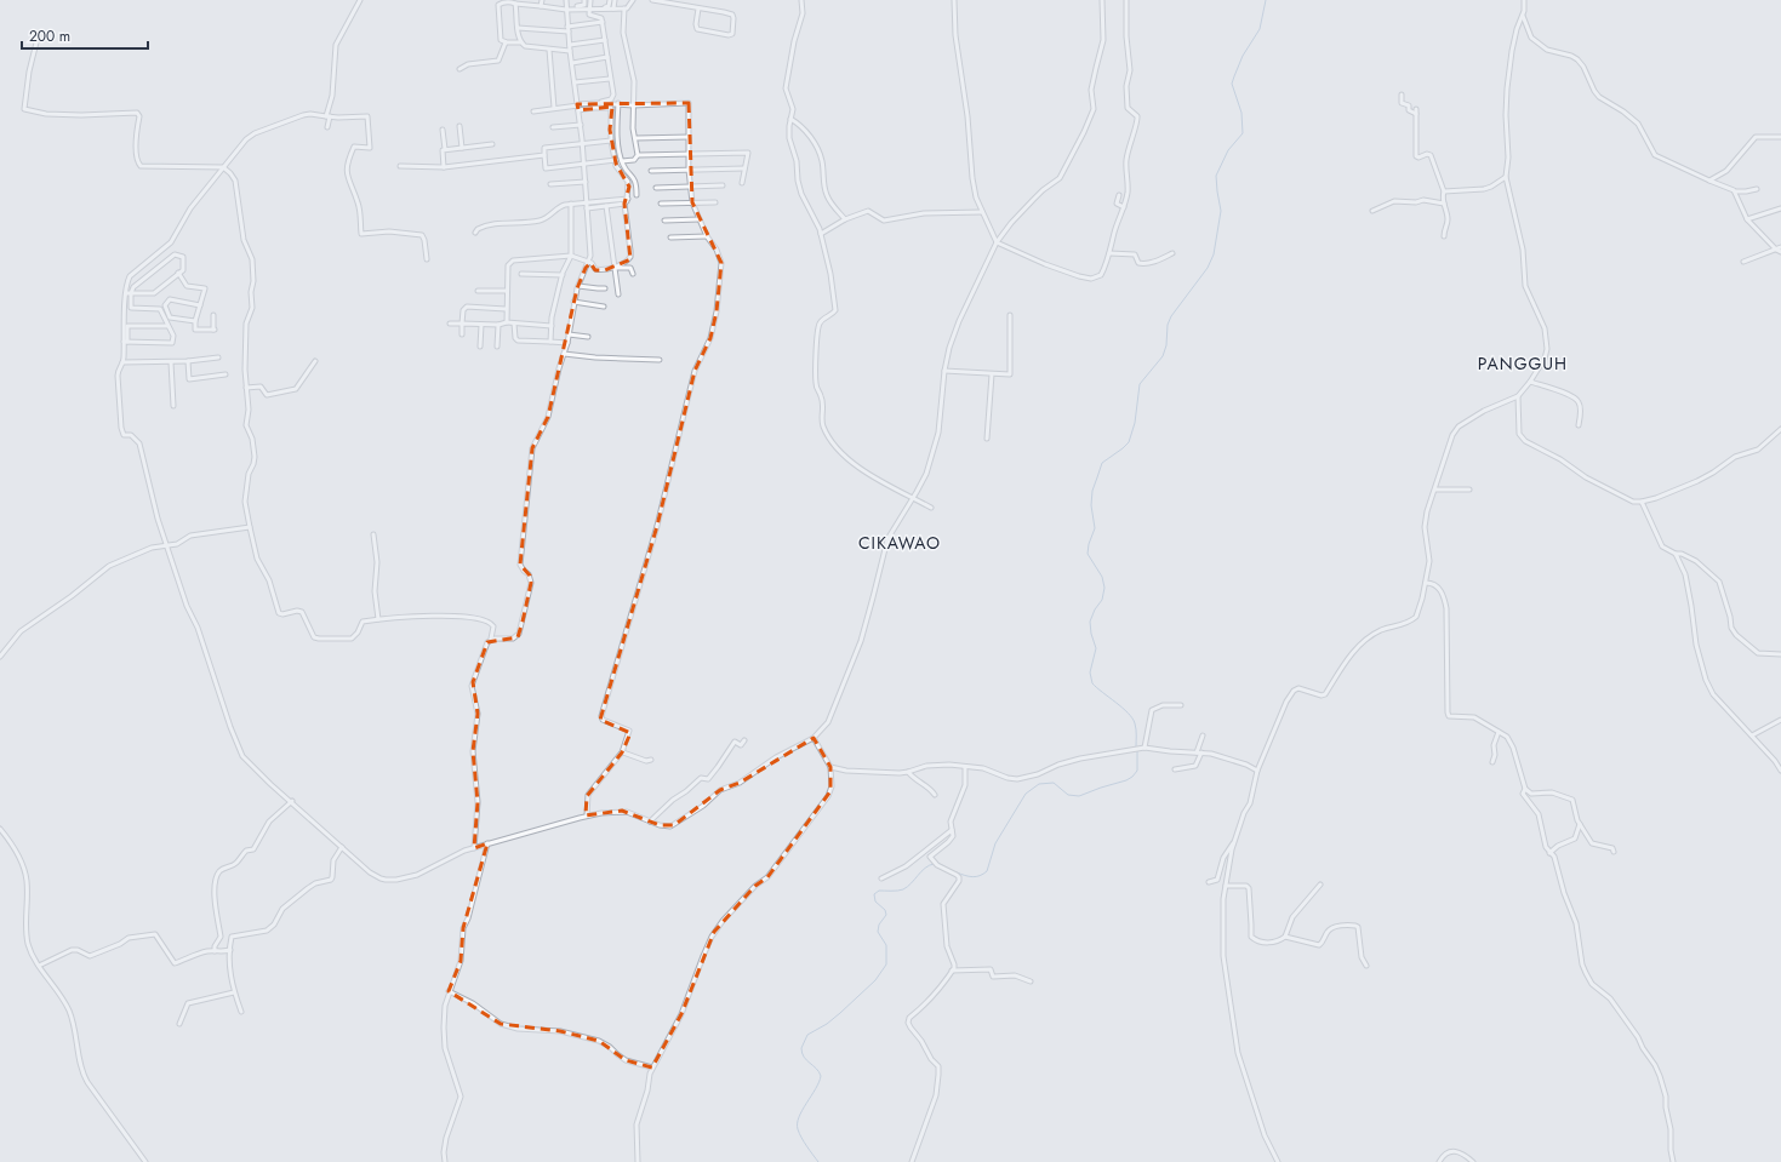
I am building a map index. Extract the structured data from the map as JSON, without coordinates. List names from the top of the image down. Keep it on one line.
{"districts":["PANGGUH","CIKAWAO"],"scale_bar":"200 m"}
